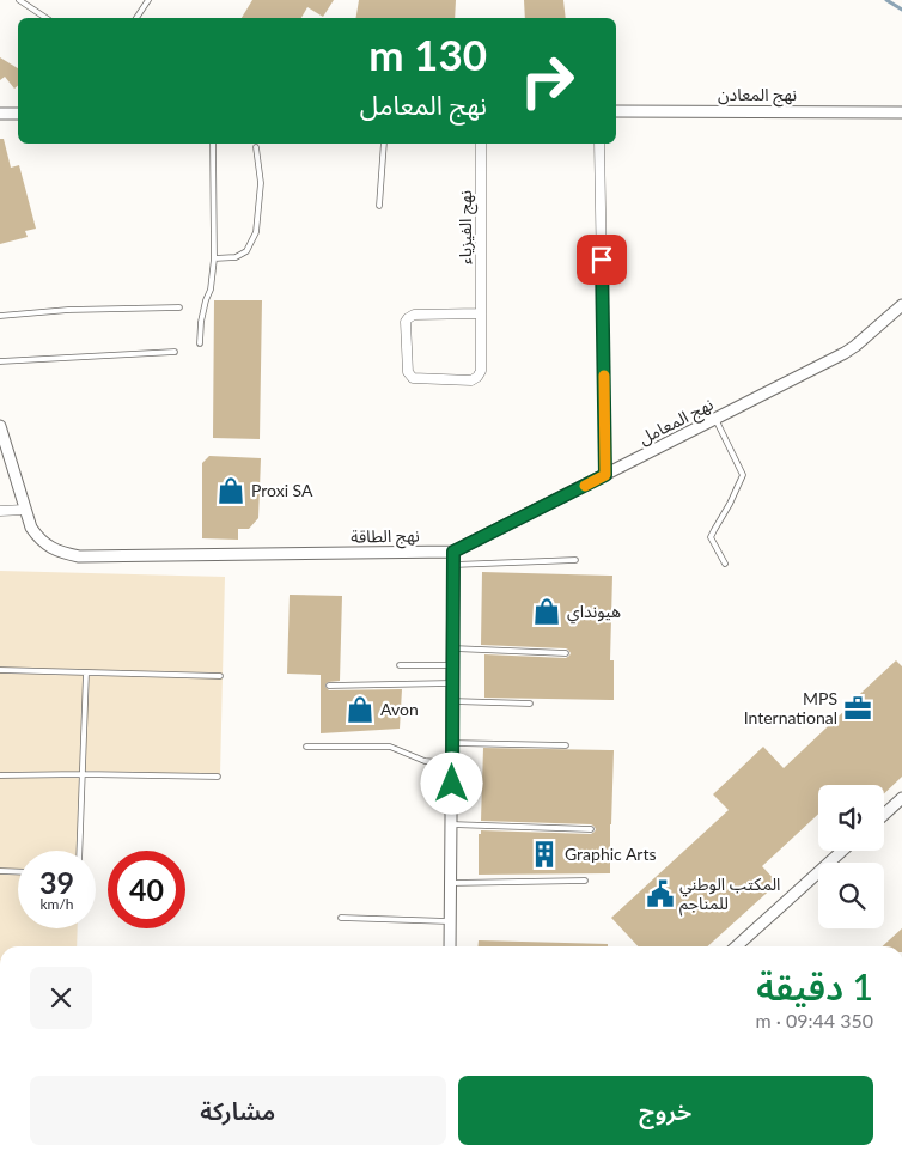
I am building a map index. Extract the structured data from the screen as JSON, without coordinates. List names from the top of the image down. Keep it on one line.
{"streets":{"street":["نهج المعادن","نهج الفيزياء","نهج المعامل","نهج الطاقة"]},"crossings":[["نهج المعامل","نهج الطاقة"]],"places":{"shop":["Proxi SA","هيونداي","Avon"],"office":["MPS International"],"building":["Graphic Arts"],"public building":["المكتب الوطني للمناجم"]},"page":{"turn":["130 m","نهج المعامل"],"speed":"39 km/h","limit":"40","heading":["1 دقيقة","350 m · 09:44"],"buttons":["خروج","مشاركة"]}}
